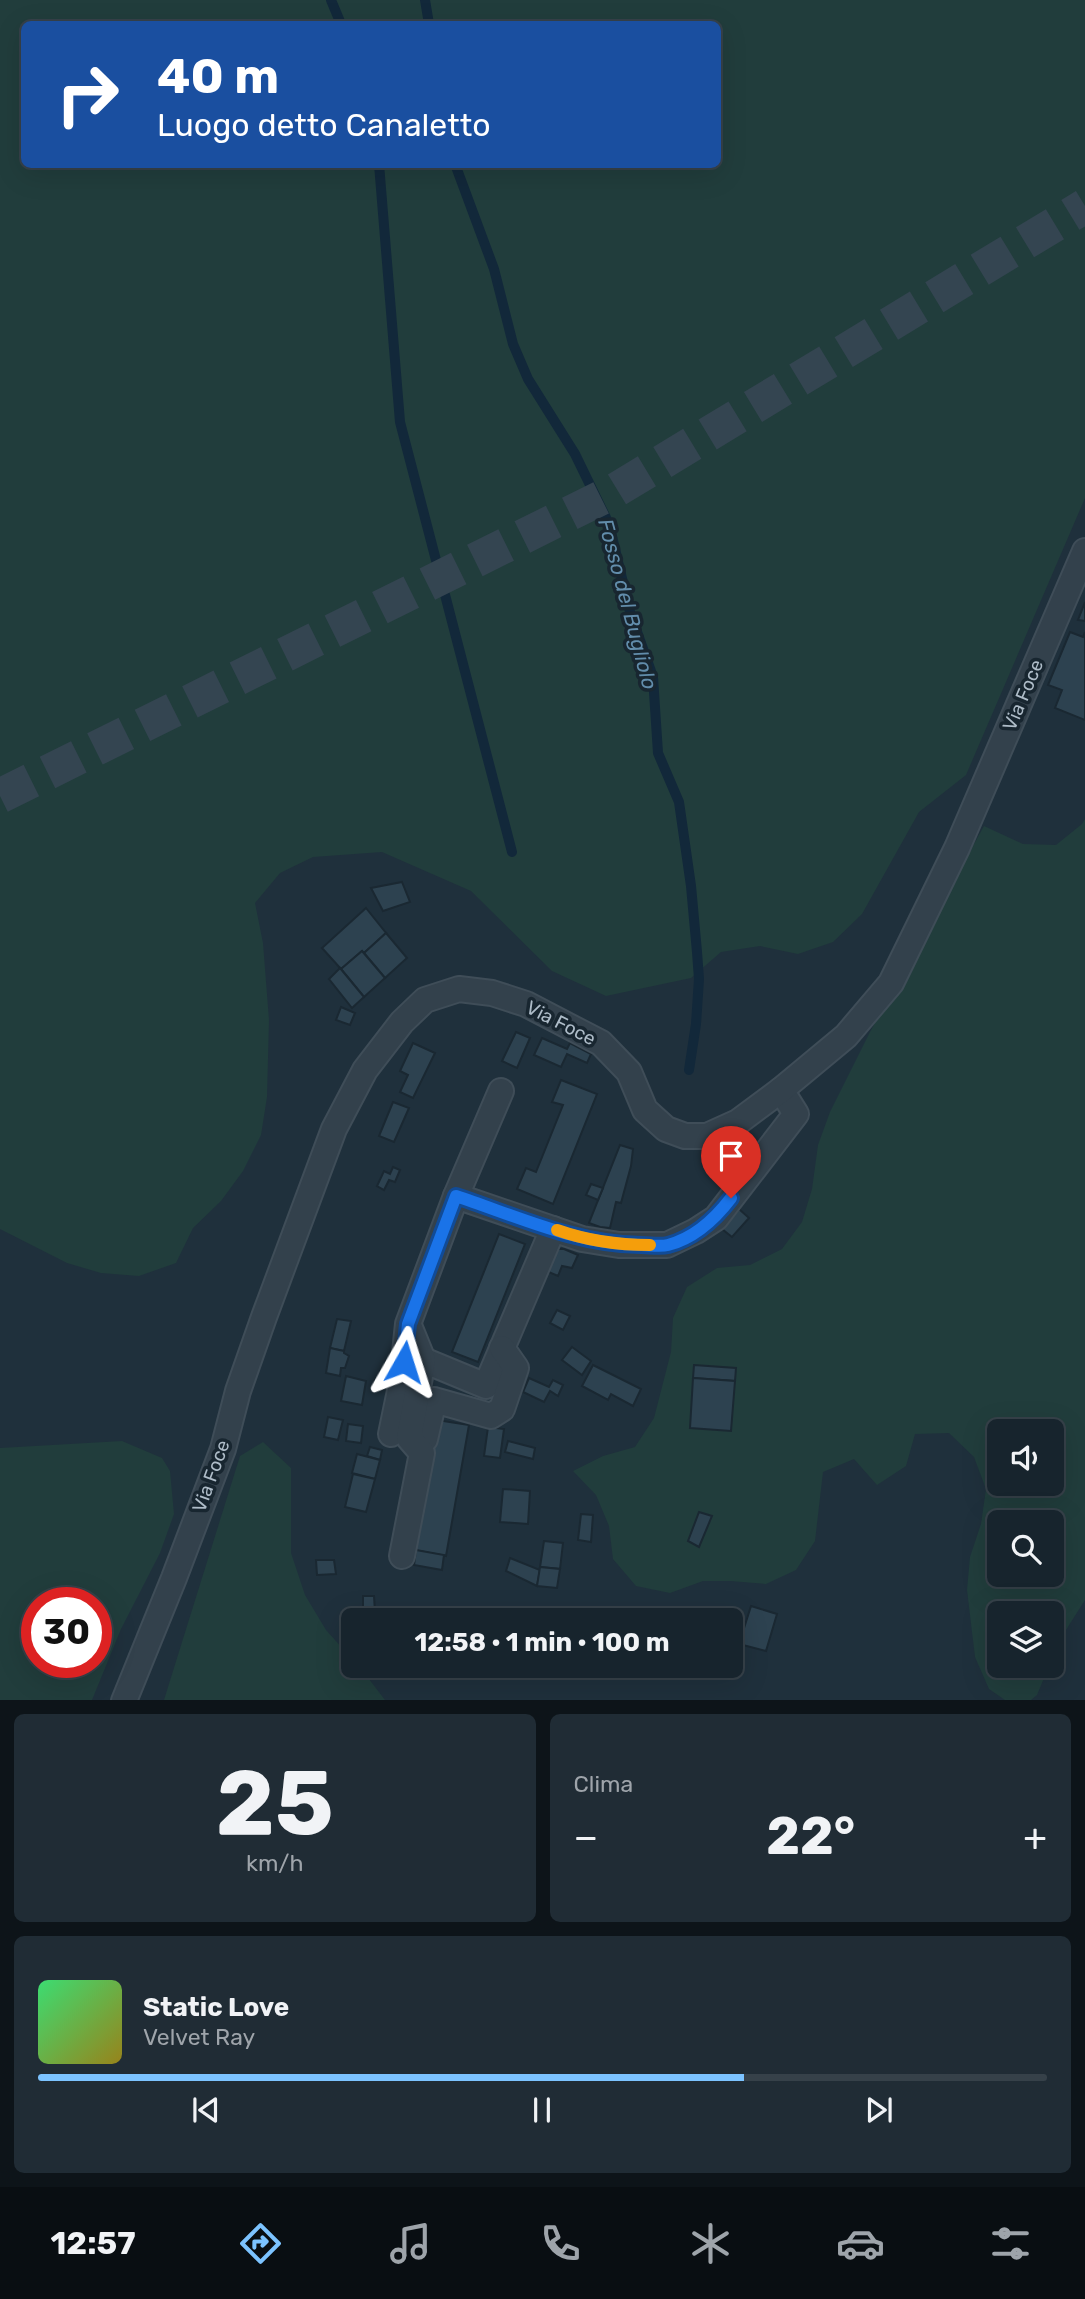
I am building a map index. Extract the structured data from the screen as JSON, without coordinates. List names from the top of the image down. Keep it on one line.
{"streets":{"street":["Via Foce"]},"water":["Fosso del Bugliolo"],"page":{"turn":["40 m","Luogo detto Canaletto"],"limit":"30","trip":"12:58 · 1 min · 100 m","tile":[["25","km/h"],"Clima"],"heat":["−","22°","+"],"song":["Static Love","Velvet Ray"],"tabs":"12:57"}}
